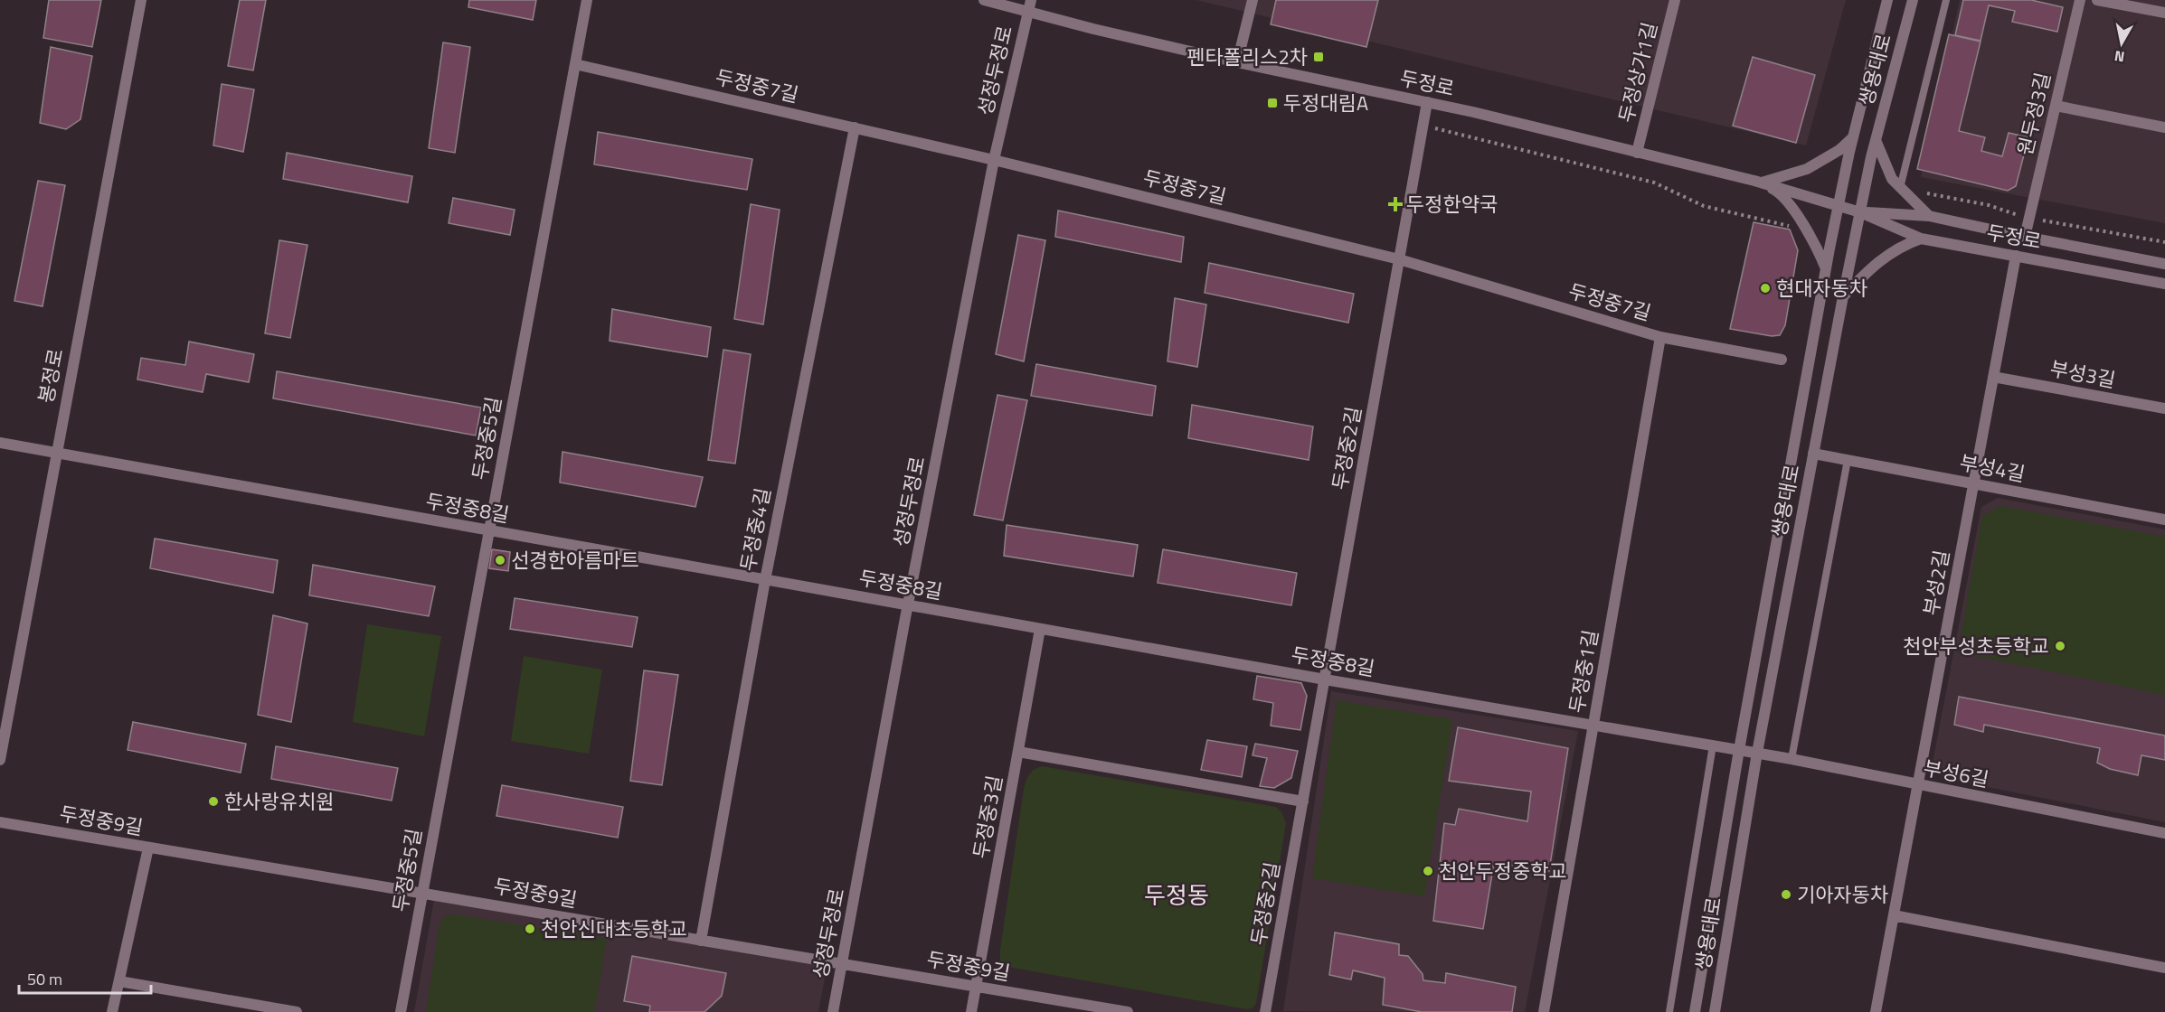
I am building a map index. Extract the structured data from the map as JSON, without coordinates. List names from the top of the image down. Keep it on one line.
{"streets":{"street":["쌍용대로","성정두정로","두정상가1길","두정로","두정중7길","원두정3길","부성3길","봉정로","두정중5길","두정중2길","부성4길","두정중8길","두정중4길","부성2길","두정중1길","부성6길","두정중3길","두정중9길"]},"crossings":[["쌍용대로","두정로"],["쌍용대로","부성4길"],["쌍용대로","두정중8길"],["쌍용대로","부성6길"],["성정두정로","두정로"],["성정두정로","두정중7길"],["성정두정로","두정중8길"],["성정두정로","두정중9길"],["두정상가1길","두정로"],["두정로","원두정3길"],["두정로","두정중2길"],["두정로","부성2길"],["두정중7길","두정중5길"],["두정중7길","두정중2길"],["두정중7길","두정중4길"],["두정중7길","두정중1길"],["부성3길","부성2길"],["봉정로","두정중8길"],["두정중5길","두정중8길"],["두정중5길","두정중9길"],["두정중2길","두정중8길"],["부성4길","부성2길"],["두정중8길","두정중4길"],["두정중8길","두정중1길"],["두정중8길","부성6길"],["두정중8길","두정중3길"],["두정중4길","두정중9길"],["부성2길","부성6길"],["두정중3길","두정중9길"]],"districts":["두정동"],"places":{"transit":["펜타폴리스2차","두정대림A"],"health":["두정한약국"],"other":["현대자동차","선경한아름마트","천안부성초등학교","한사랑유치원","천안두정중학교","기아자동차","천안신대초등학교"]},"scale_bar":"50 m","north":"bottom"}
